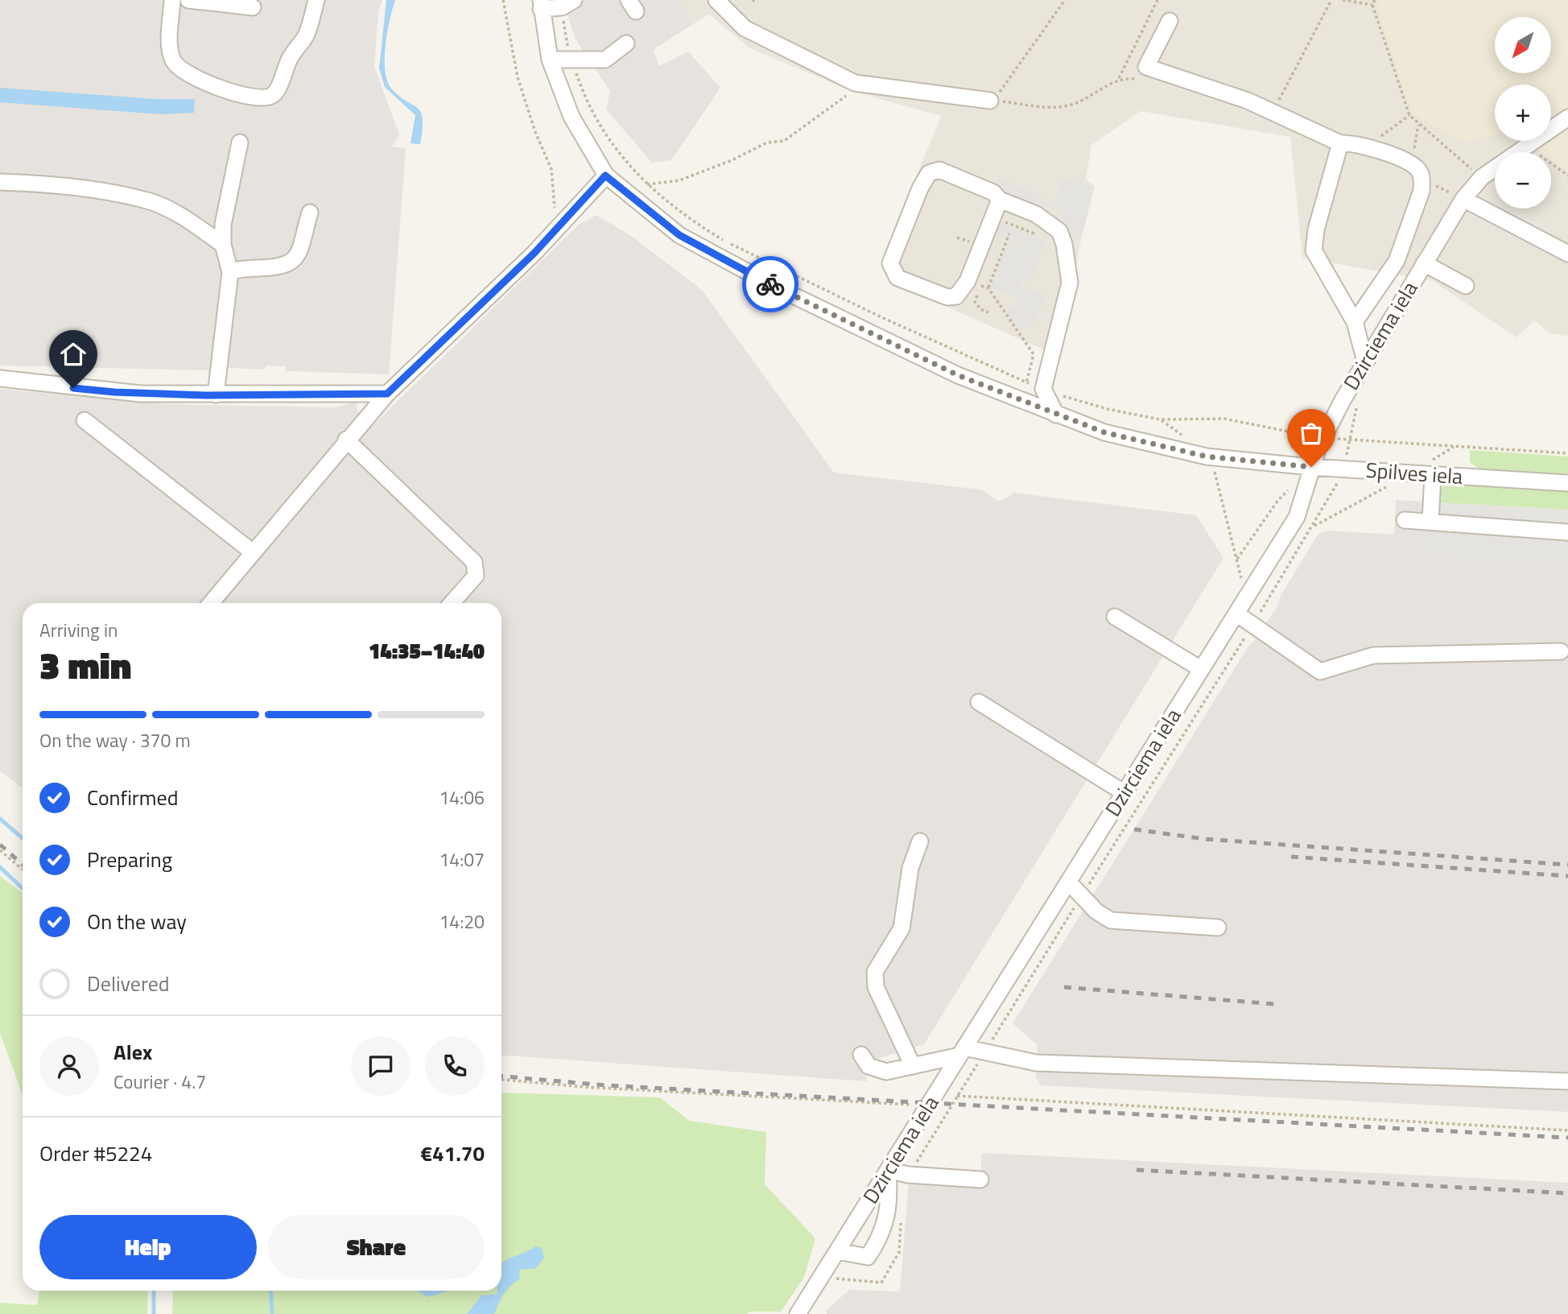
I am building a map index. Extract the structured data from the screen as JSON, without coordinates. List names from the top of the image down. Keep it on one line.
{"streets":{"street":["Dzirciema iela","Spilves iela"]},"crossings":[["Dzirciema iela","Spilves iela"]],"north":"bottom left","page":{"map_buttons":["+","−"],"heading":["3 min","Arriving in","14:35–14:40"],"panel":["Alex","Courier · 4.7","Order #5224","€41.70"],"bar":"On the way · 370 m","list":[["Confirmed","14:06"],["Preparing","14:07"],["On the way","14:20"],"Delivered"],"buttons":["Help","Share"]}}
